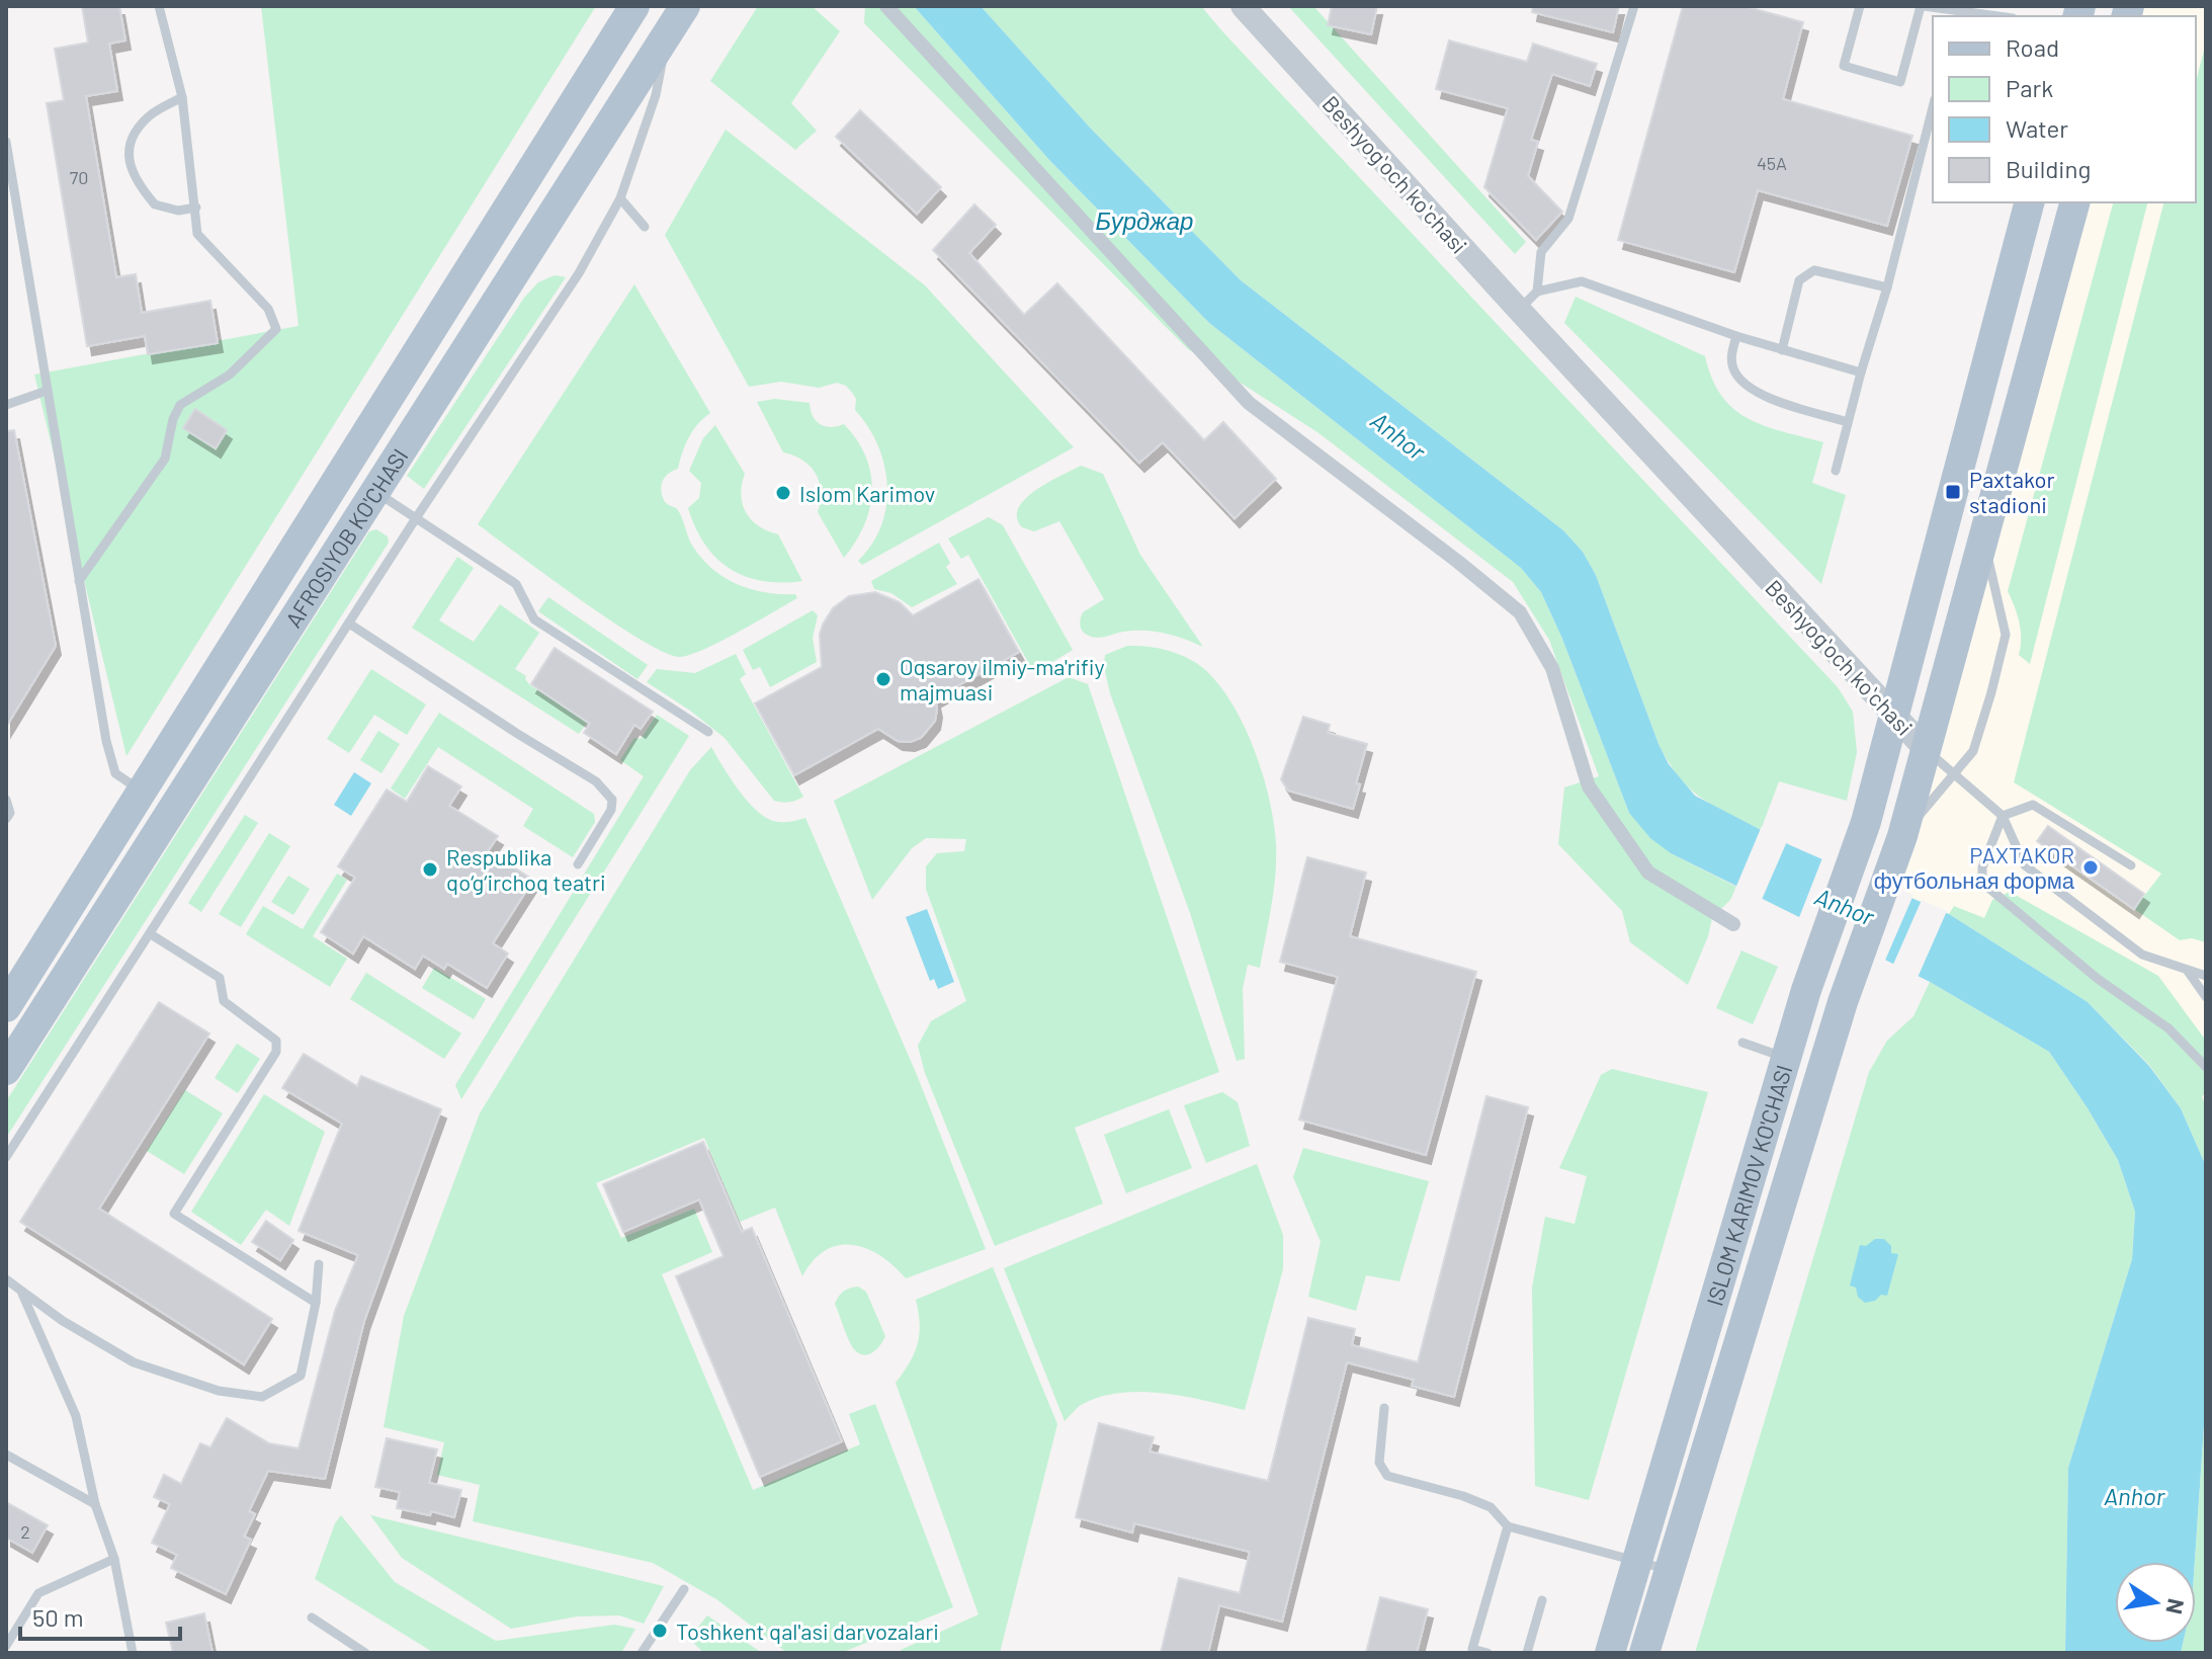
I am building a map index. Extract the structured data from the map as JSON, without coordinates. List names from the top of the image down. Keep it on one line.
{"streets":{"main road":["AFROSIYOB KO'CHASI","ISLOM KARIMOV KO'CHASI"],"street":["Beshyogʻoch koʻchasi"]},"crossings":[["Beshyogʻoch koʻchasi","ISLOM KARIMOV KO'CHASI"]],"water":["Бурджар","Anhor"],"places":{"transit":["Paxtakor stadioni"],"other":["Islom Karimov","Oqsaroy ilmiy-ma'rifiy majmuasi","PAXTAKOR футбольная форма","Respublika qo‘g‘irchoq teatri","Toshkent qal'asi darvozalari"]},"house_numbers":["45A","70","2"],"legend":["Road","Park","Water","Building"],"scale_bar":"50 m","north":"right"}
